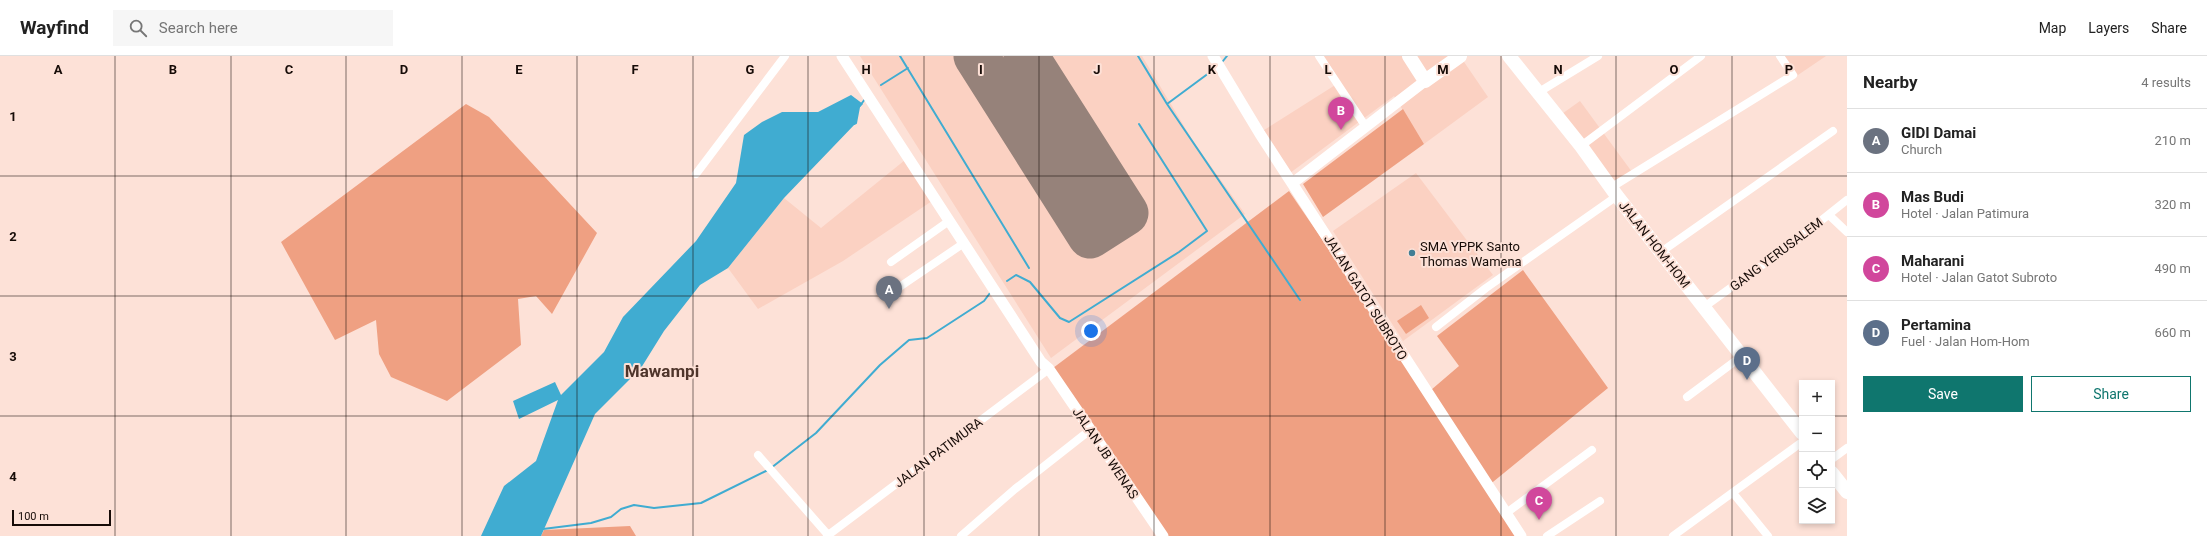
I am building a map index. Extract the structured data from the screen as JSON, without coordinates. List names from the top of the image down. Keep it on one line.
{"streets":{"highway":["JALAN HOM-HOM"],"main road":["JALAN GATOT SUBROTO","JALAN JB WENAS"],"street":["GANG YERUSALEM","JALAN PATIMURA"]},"crossings":[["JALAN HOM-HOM","GANG YERUSALEM"],["JALAN PATIMURA","JALAN JB WENAS"]],"districts":["Mawampi"],"places":["SMA YPPK Santo Thomas Wamena"],"scale_bar":"100 m","page":{"header":"Wayfind","search":"Search here","nav":["Map","Layers","Share"],"heading":["Nearby","4 results"],"pins":["B","A","D","C"],"list":[{"mark":"A","name":"GIDI Damai","note":"Church","value":"210 m"},{"mark":"B","name":"Mas Budi","note":"Hotel · Jalan Patimura","value":"320 m"},{"mark":"C","name":"Maharani","note":"Hotel · Jalan Gatot Subroto","value":"490 m"},{"mark":"D","name":"Pertamina","note":"Fuel · Jalan Hom-Hom","value":"660 m"}],"buttons":["Save","Share"],"map_buttons":["+","−"],"scale":"100 m"},"grid":{"columns":["A","B","C","D","E","F","G","H","I","J","K","L","M","N","O","P"],"rows":["1","2","3","4"]}}
